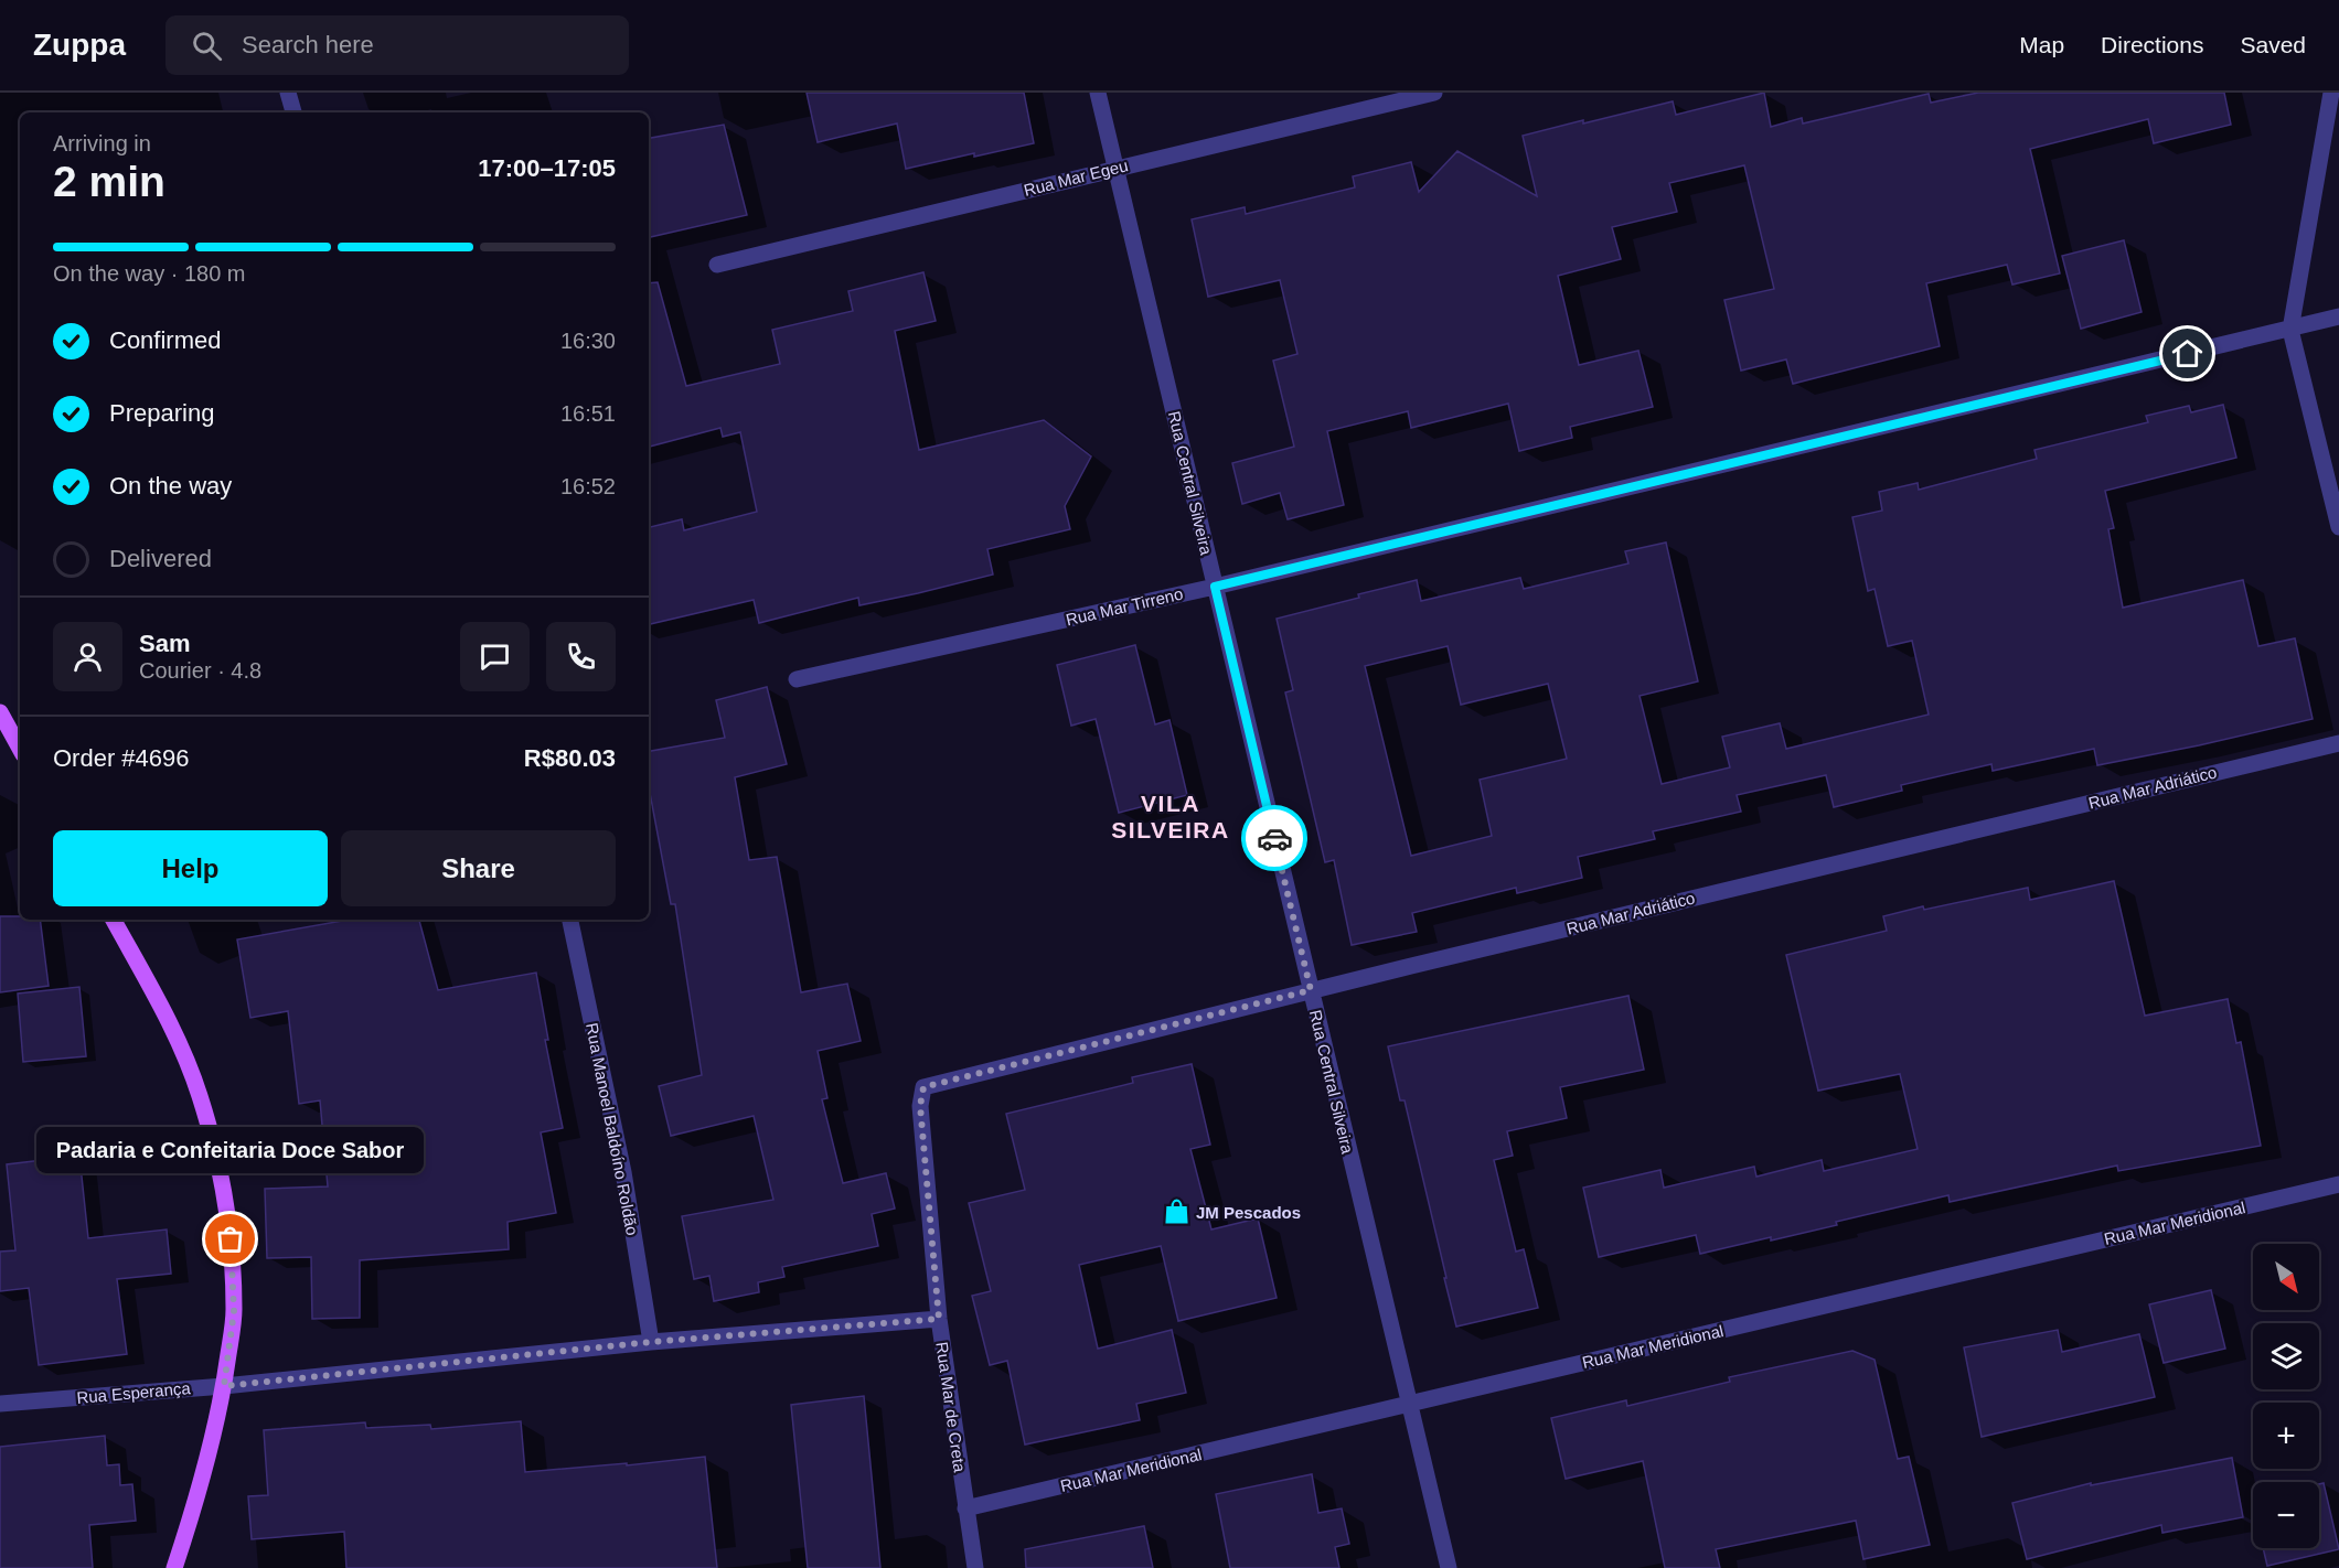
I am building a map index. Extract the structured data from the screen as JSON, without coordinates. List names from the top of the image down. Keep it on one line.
{"streets":{"street":["Rua Mar Egeu","Rua Central Silveira","Rua Mar Tirreno","Rua Mar Adriático","Rua Manoel Baldoíno Roldão","Rua Mar Meridional","Rua Esperança","Rua Mar de Creta"]},"crossings":[["Rua Mar Egeu","Rua Central Silveira"],["Rua Central Silveira","Rua Mar Tirreno"],["Rua Central Silveira","Rua Mar Adriático"],["Rua Central Silveira","Rua Mar Meridional"],["Rua Mar Adriático","Rua Mar de Creta"],["Rua Manoel Baldoíno Roldão","Rua Esperança"],["Rua Mar Meridional","Rua Mar de Creta"],["Rua Esperança","Rua Mar de Creta"]],"districts":["VILA SILVEIRA"],"places":{"shop":["JM Pescados"],"other":["Padaria e Confeitaria Doce Sabor"]},"north":"bottom right","page":{"header":"Zuppa","search":"Search here","nav":["Map","Directions","Saved"],"heading":["2 min","Arriving in","17:00–17:05"],"panel":["Sam","Courier · 4.8","Order #4696","R$80.03"],"bar":"On the way · 180 m","list":[["Confirmed","16:30"],["Preparing","16:51"],["On the way","16:52"],"Delivered"],"buttons":["Help","Share"],"bubble":"Padaria e Confeitaria Doce Sabor","map_buttons":["+","−"]}}
